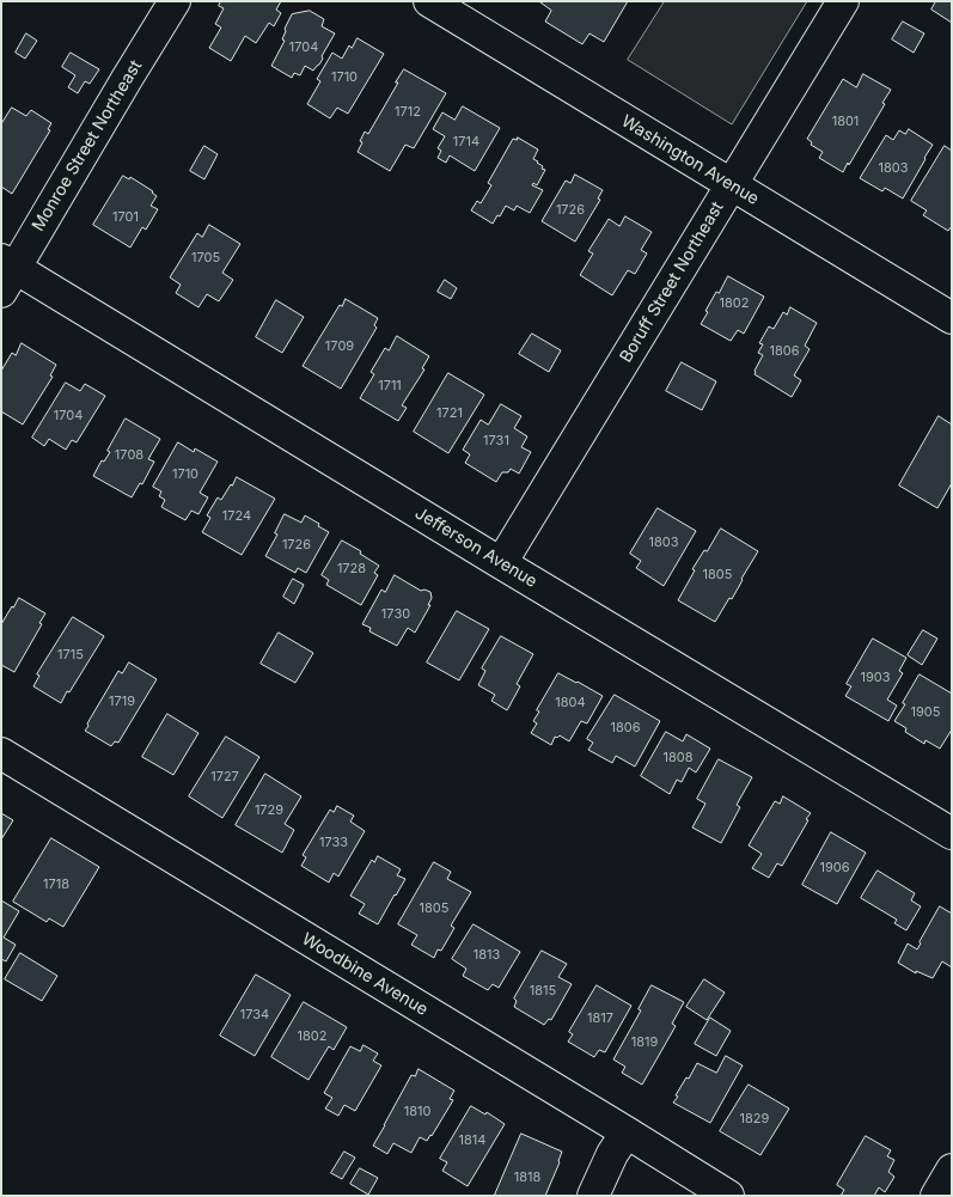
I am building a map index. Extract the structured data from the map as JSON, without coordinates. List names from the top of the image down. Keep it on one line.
{"streets":{"street":["Monroe Street Northeast","Washington Avenue","Boruff Street Northeast","Jefferson Avenue","Woodbine Avenue"]},"crossings":[["Monroe Street Northeast","Jefferson Avenue"],["Washington Avenue","Boruff Street Northeast"],["Boruff Street Northeast","Jefferson Avenue"]],"house_numbers":["1704","1710","1712","1801","1714","1803","1726","1701","1705","1802","1709","1806","1711","1721","1704","1731","1708","1710","1724","1803","1726","1728","1805","1730","1715","1903","1719","1804","1905","1806","1808","1727","1729","1733","1906","1718","1805","1813","1815","1734","1817","1802","1819","1810","1829","1814","1818"]}
